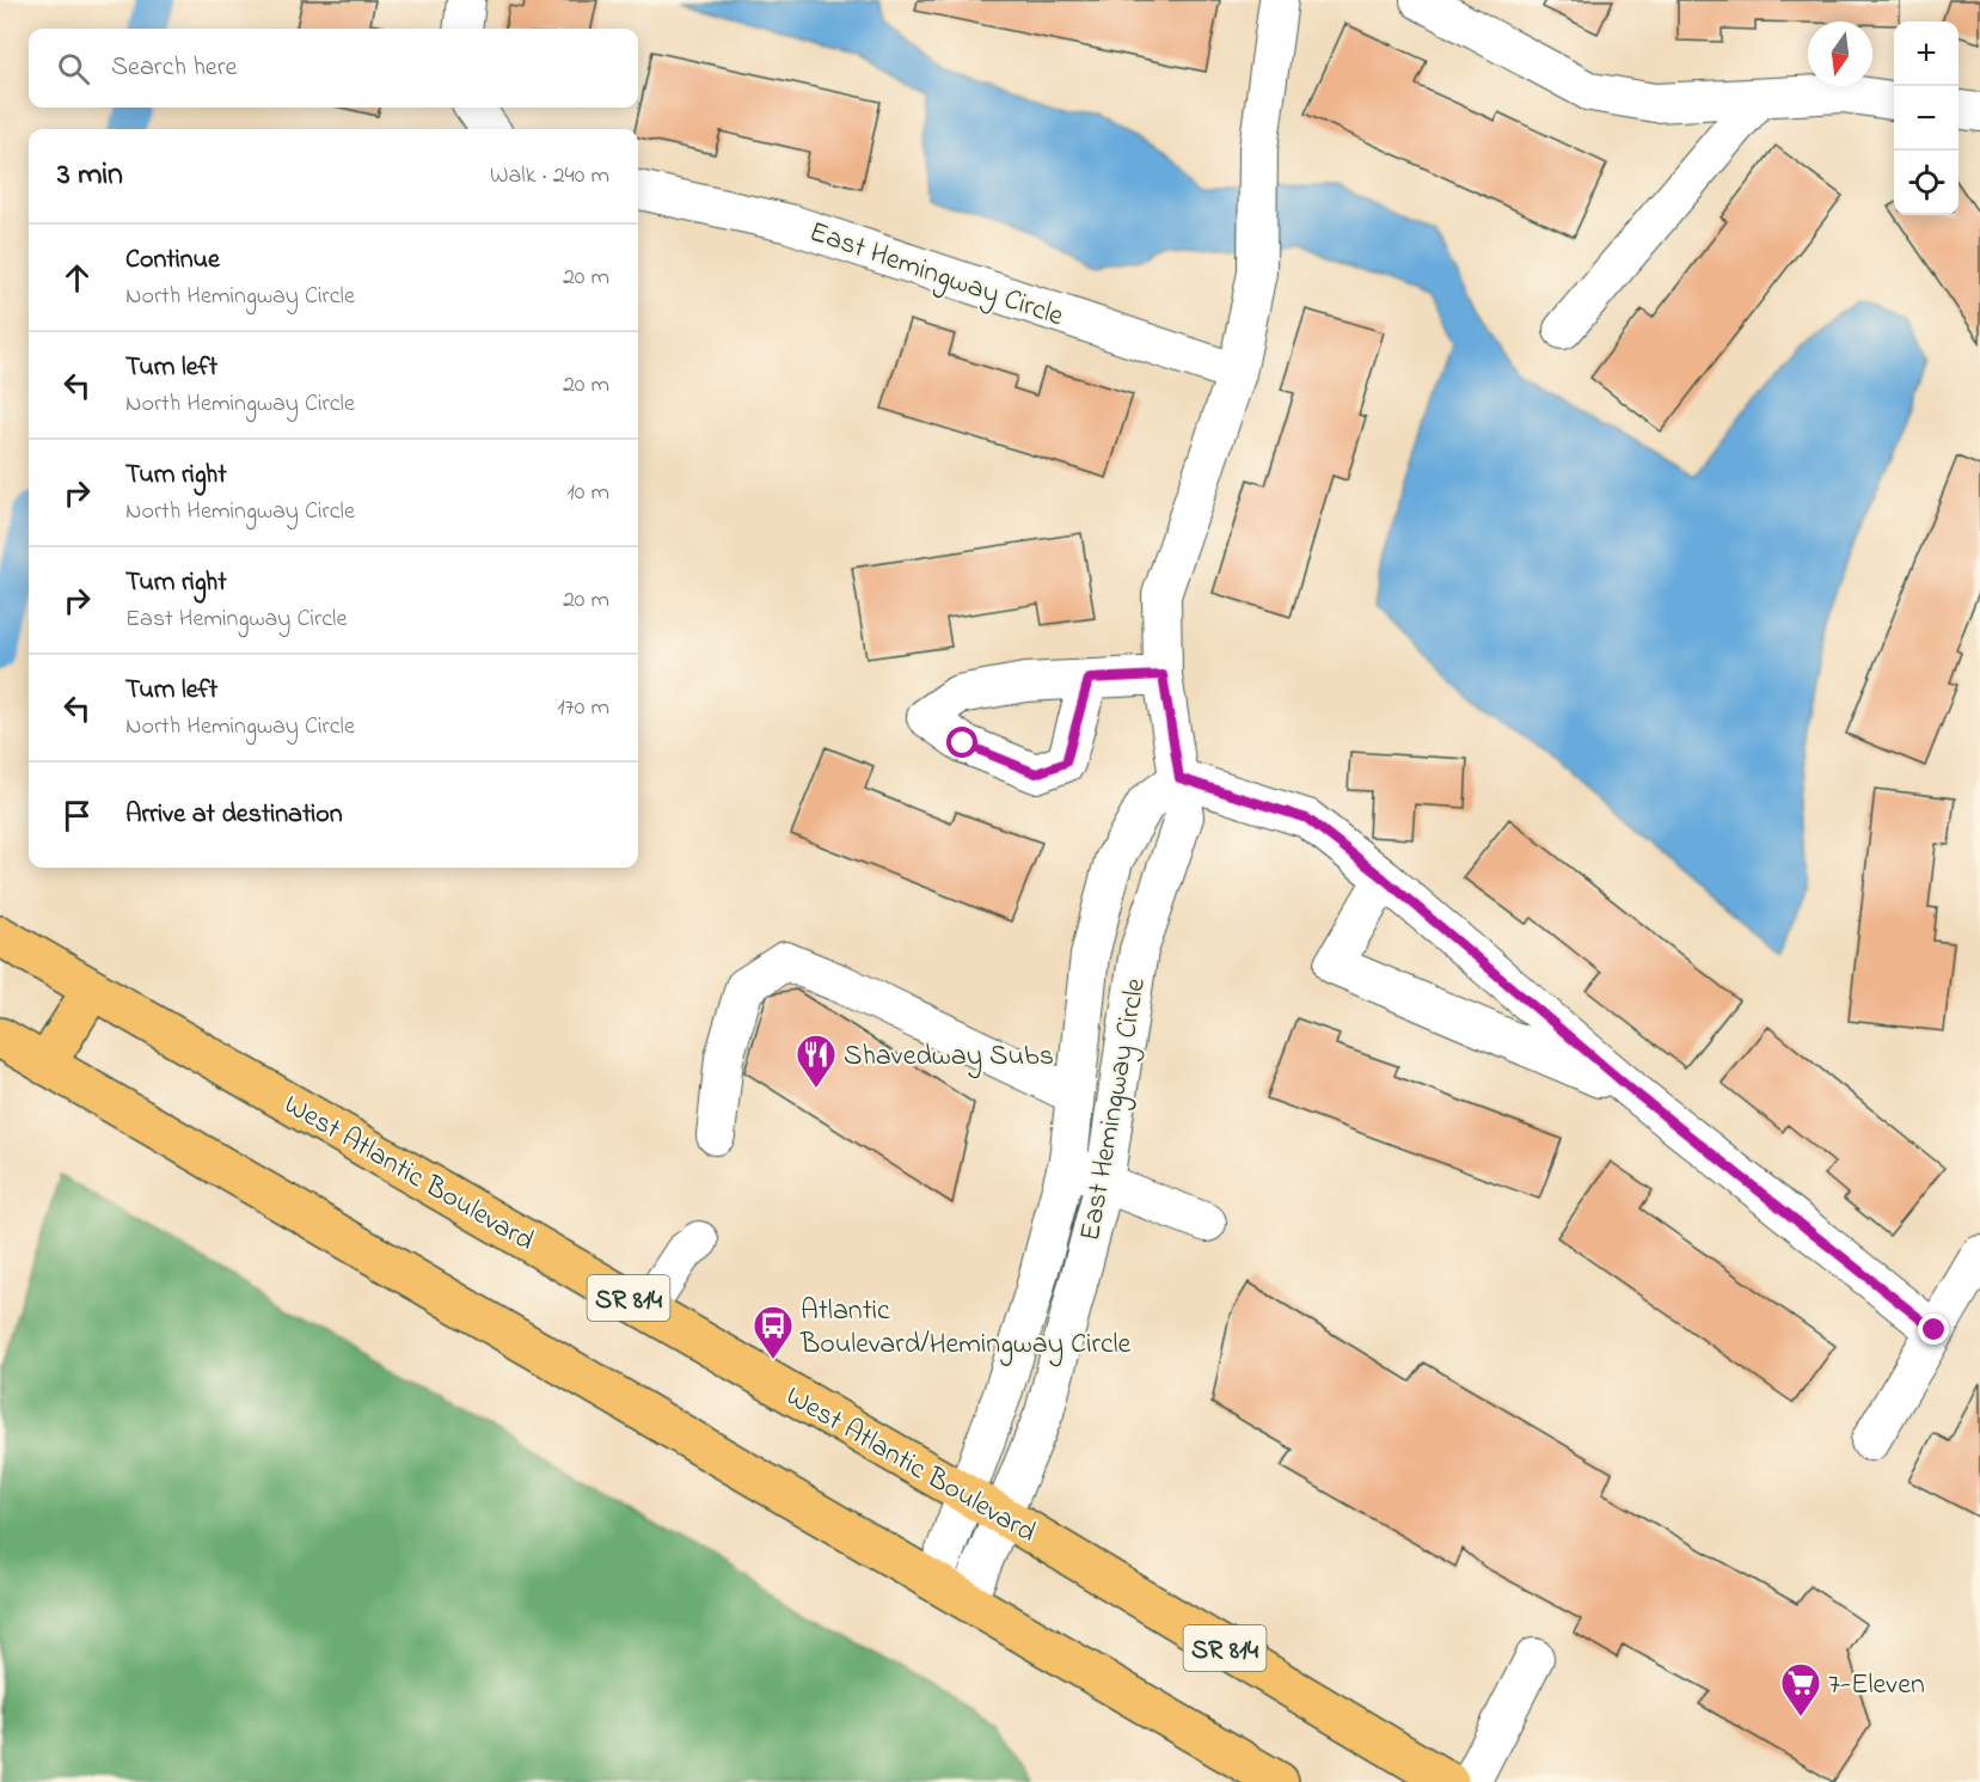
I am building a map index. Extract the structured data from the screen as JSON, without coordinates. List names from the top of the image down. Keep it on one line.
{"streets":{"main road":["West Atlantic Boulevard","SR 814"],"street":["East Hemingway Circle"]},"crossings":[["East Hemingway Circle","West Atlantic Boulevard"]],"places":{"restaurant":["Shavedway Subs"],"bus stop":["Atlantic Boulevard/Hemingway Circle"],"supermarket":["7-Eleven"]},"north":"bottom","page":{"map_buttons":["+","−"],"search":"Search here","heading":["3 min","Walk · 240 m"],"list":[["Continue","North Hemingway Circle","20 m"],["Turn left","North Hemingway Circle","20 m"],["Turn right","North Hemingway Circle","10 m"],["Turn right","East Hemingway Circle","20 m"],["Turn left","North Hemingway Circle","170 m"],"Arrive at destination"]}}
